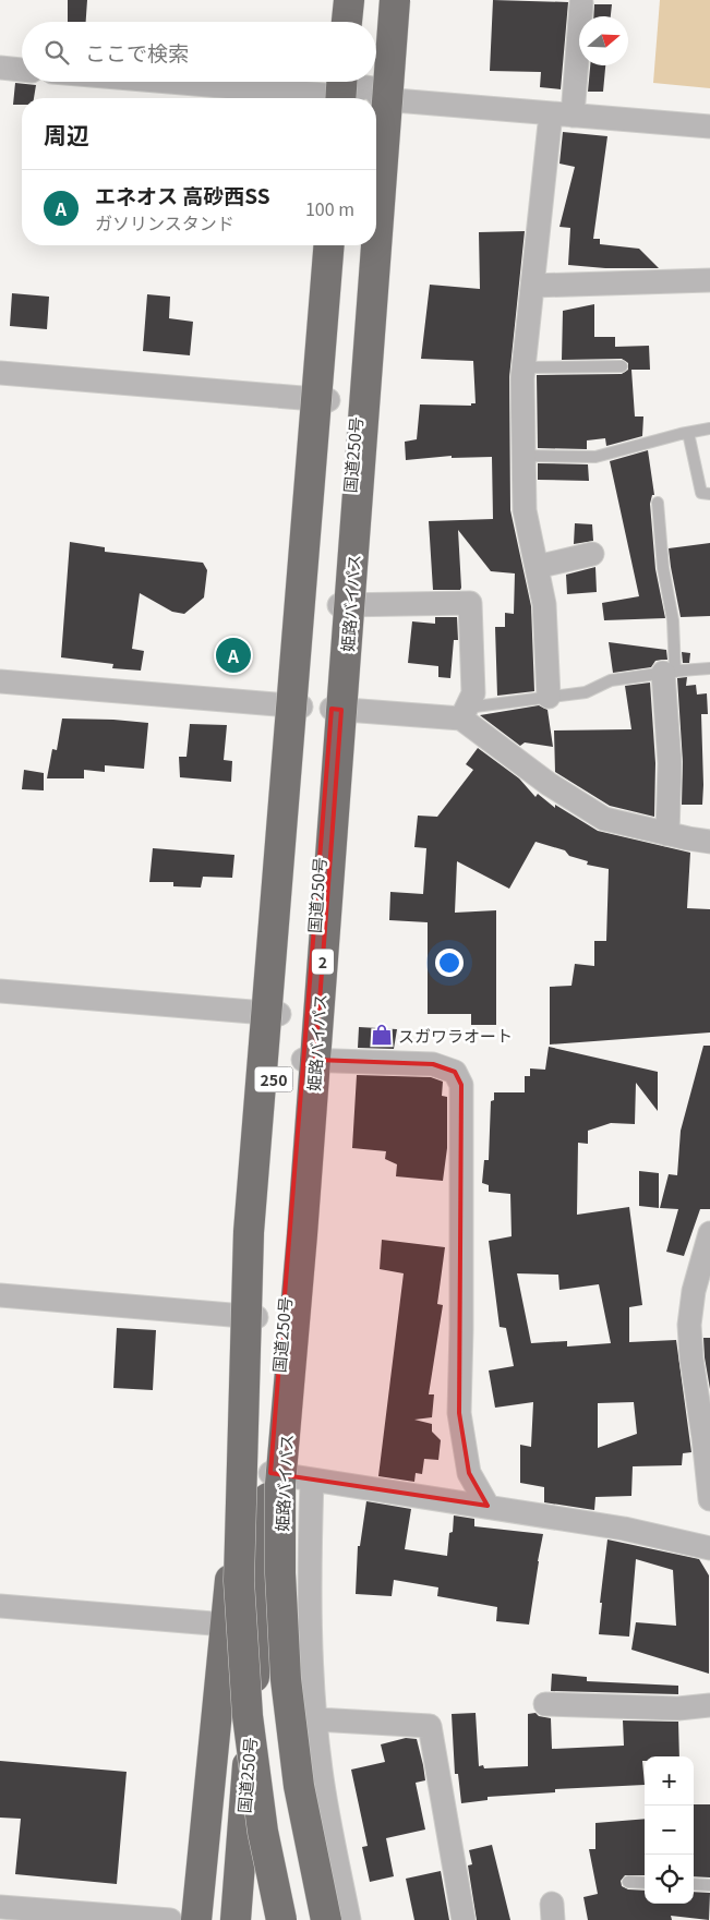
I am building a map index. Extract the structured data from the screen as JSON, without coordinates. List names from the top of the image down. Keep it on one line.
{"streets":{"highway":["国道250号","姫路バイパス","2","250"]},"crossings":[["国道250号","姫路バイパス"]],"places":{"shop":["スガワラオート"]},"north":"right","page":{"search":"ここで検索","heading":"周辺","list":[{"mark":"A","name":"エネオス 高砂西SS","note":"ガソリンスタンド","value":"100 m"}],"pins":"A","map_buttons":["+","−"]}}
